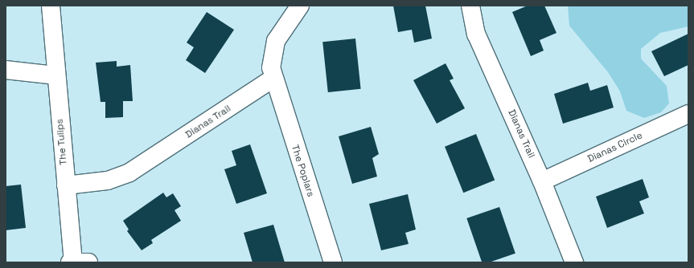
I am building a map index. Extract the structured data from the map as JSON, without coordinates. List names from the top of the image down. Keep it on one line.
{"streets":{"street":["Dianas Trail","The Tulips","Dianas Circle","The Poplars"]},"crossings":[["Dianas Trail","The Tulips"],["Dianas Trail","Dianas Circle"],["Dianas Trail","The Poplars"]]}
